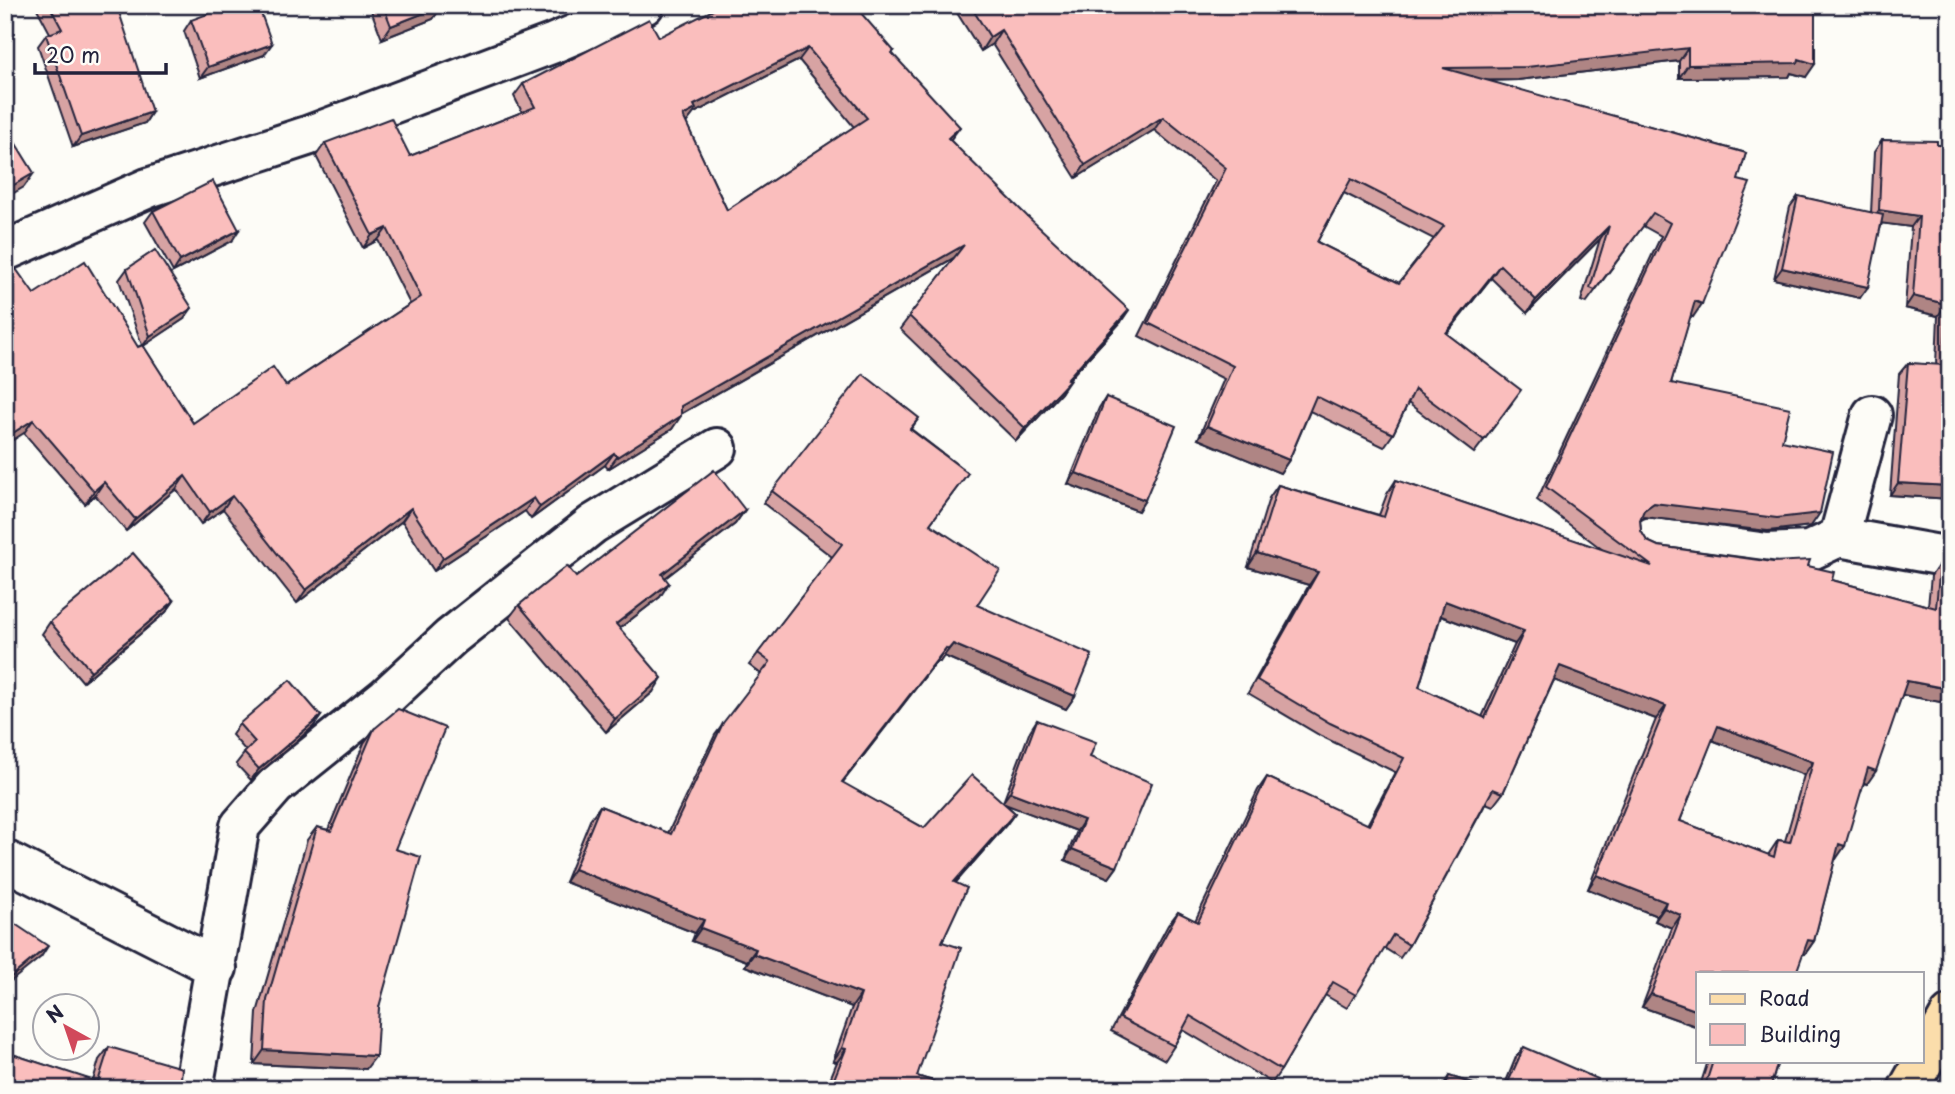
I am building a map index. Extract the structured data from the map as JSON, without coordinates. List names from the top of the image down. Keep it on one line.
{"legend":["Road","Building"],"scale_bar":"20 m","north":"top left"}
